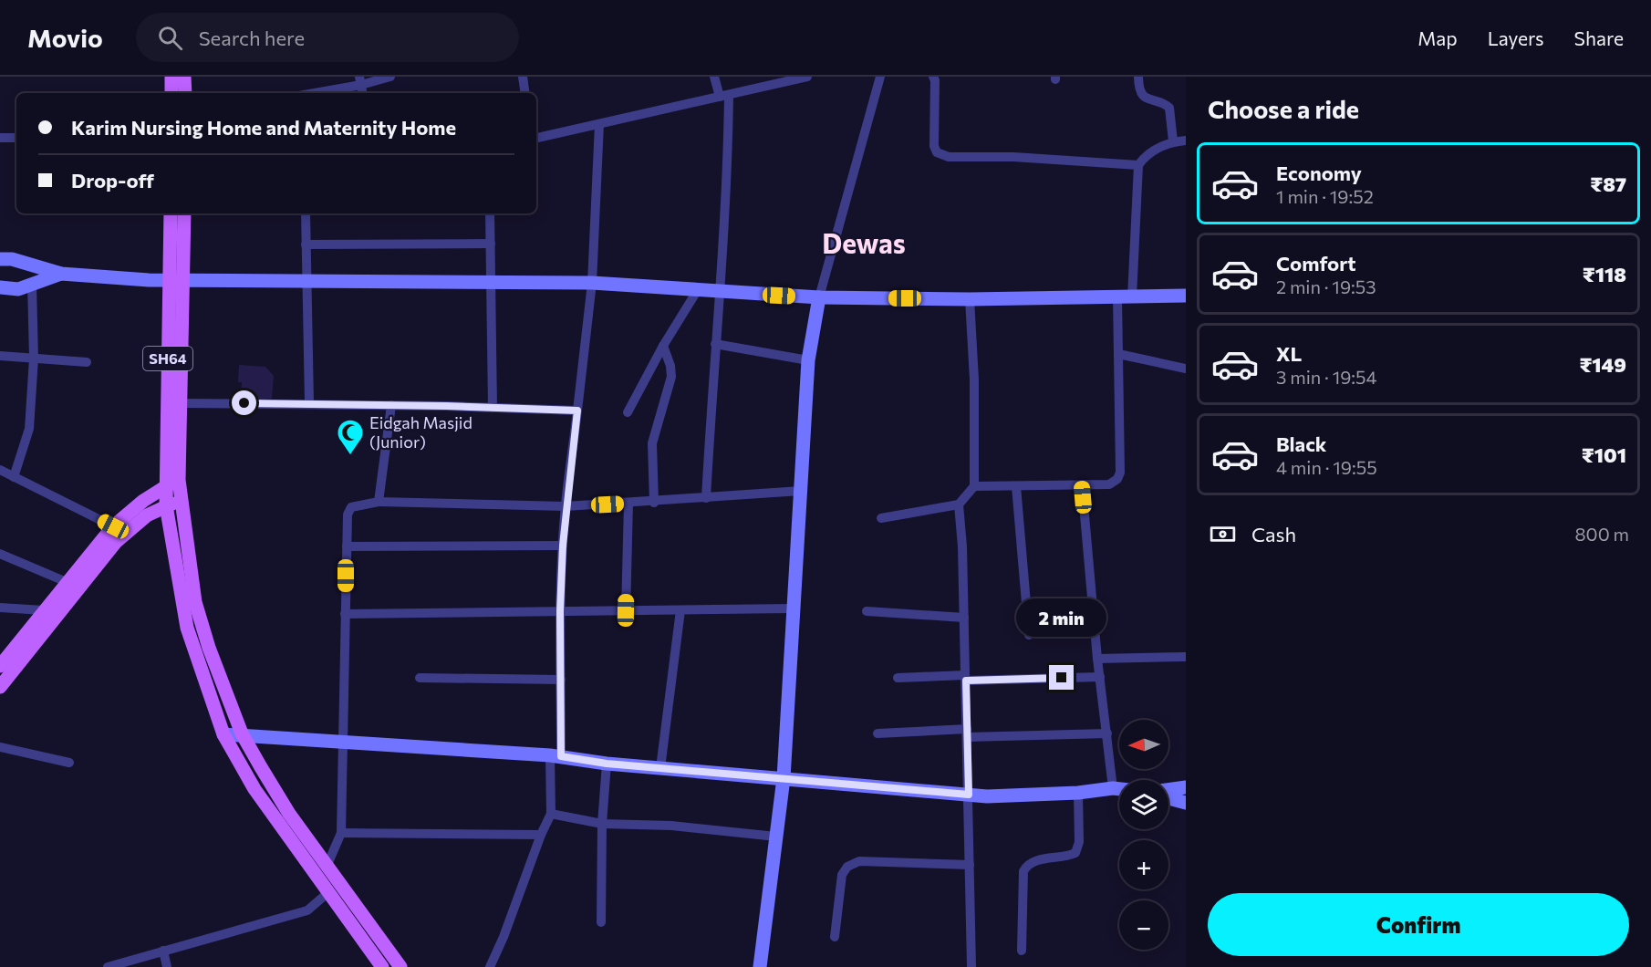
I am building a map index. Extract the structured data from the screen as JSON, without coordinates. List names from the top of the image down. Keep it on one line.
{"streets":{"main road":["SH64"]},"districts":["Dewas"],"places":{"mosque":["Eidgah Masjid (Junior)"]},"north":"left","page":{"header":"Movio","search":"Search here","nav":["Map","Layers","Share"],"heading":"Choose a ride","banner":["Karim Nursing Home and Maternity Home","Drop-off"],"list":[{"name":"Economy","note":"1 min · 19:52","value":"₹87"},{"name":"Comfort","note":"2 min · 19:53","value":"₹118"},{"name":"XL","note":"3 min · 19:54","value":"₹149"},{"name":"Black","note":"4 min · 19:55","value":"₹101"}],"pay":["Cash","800 m"],"bubble":"2 min","map_buttons":["+","−"],"buttons":"Confirm"}}
